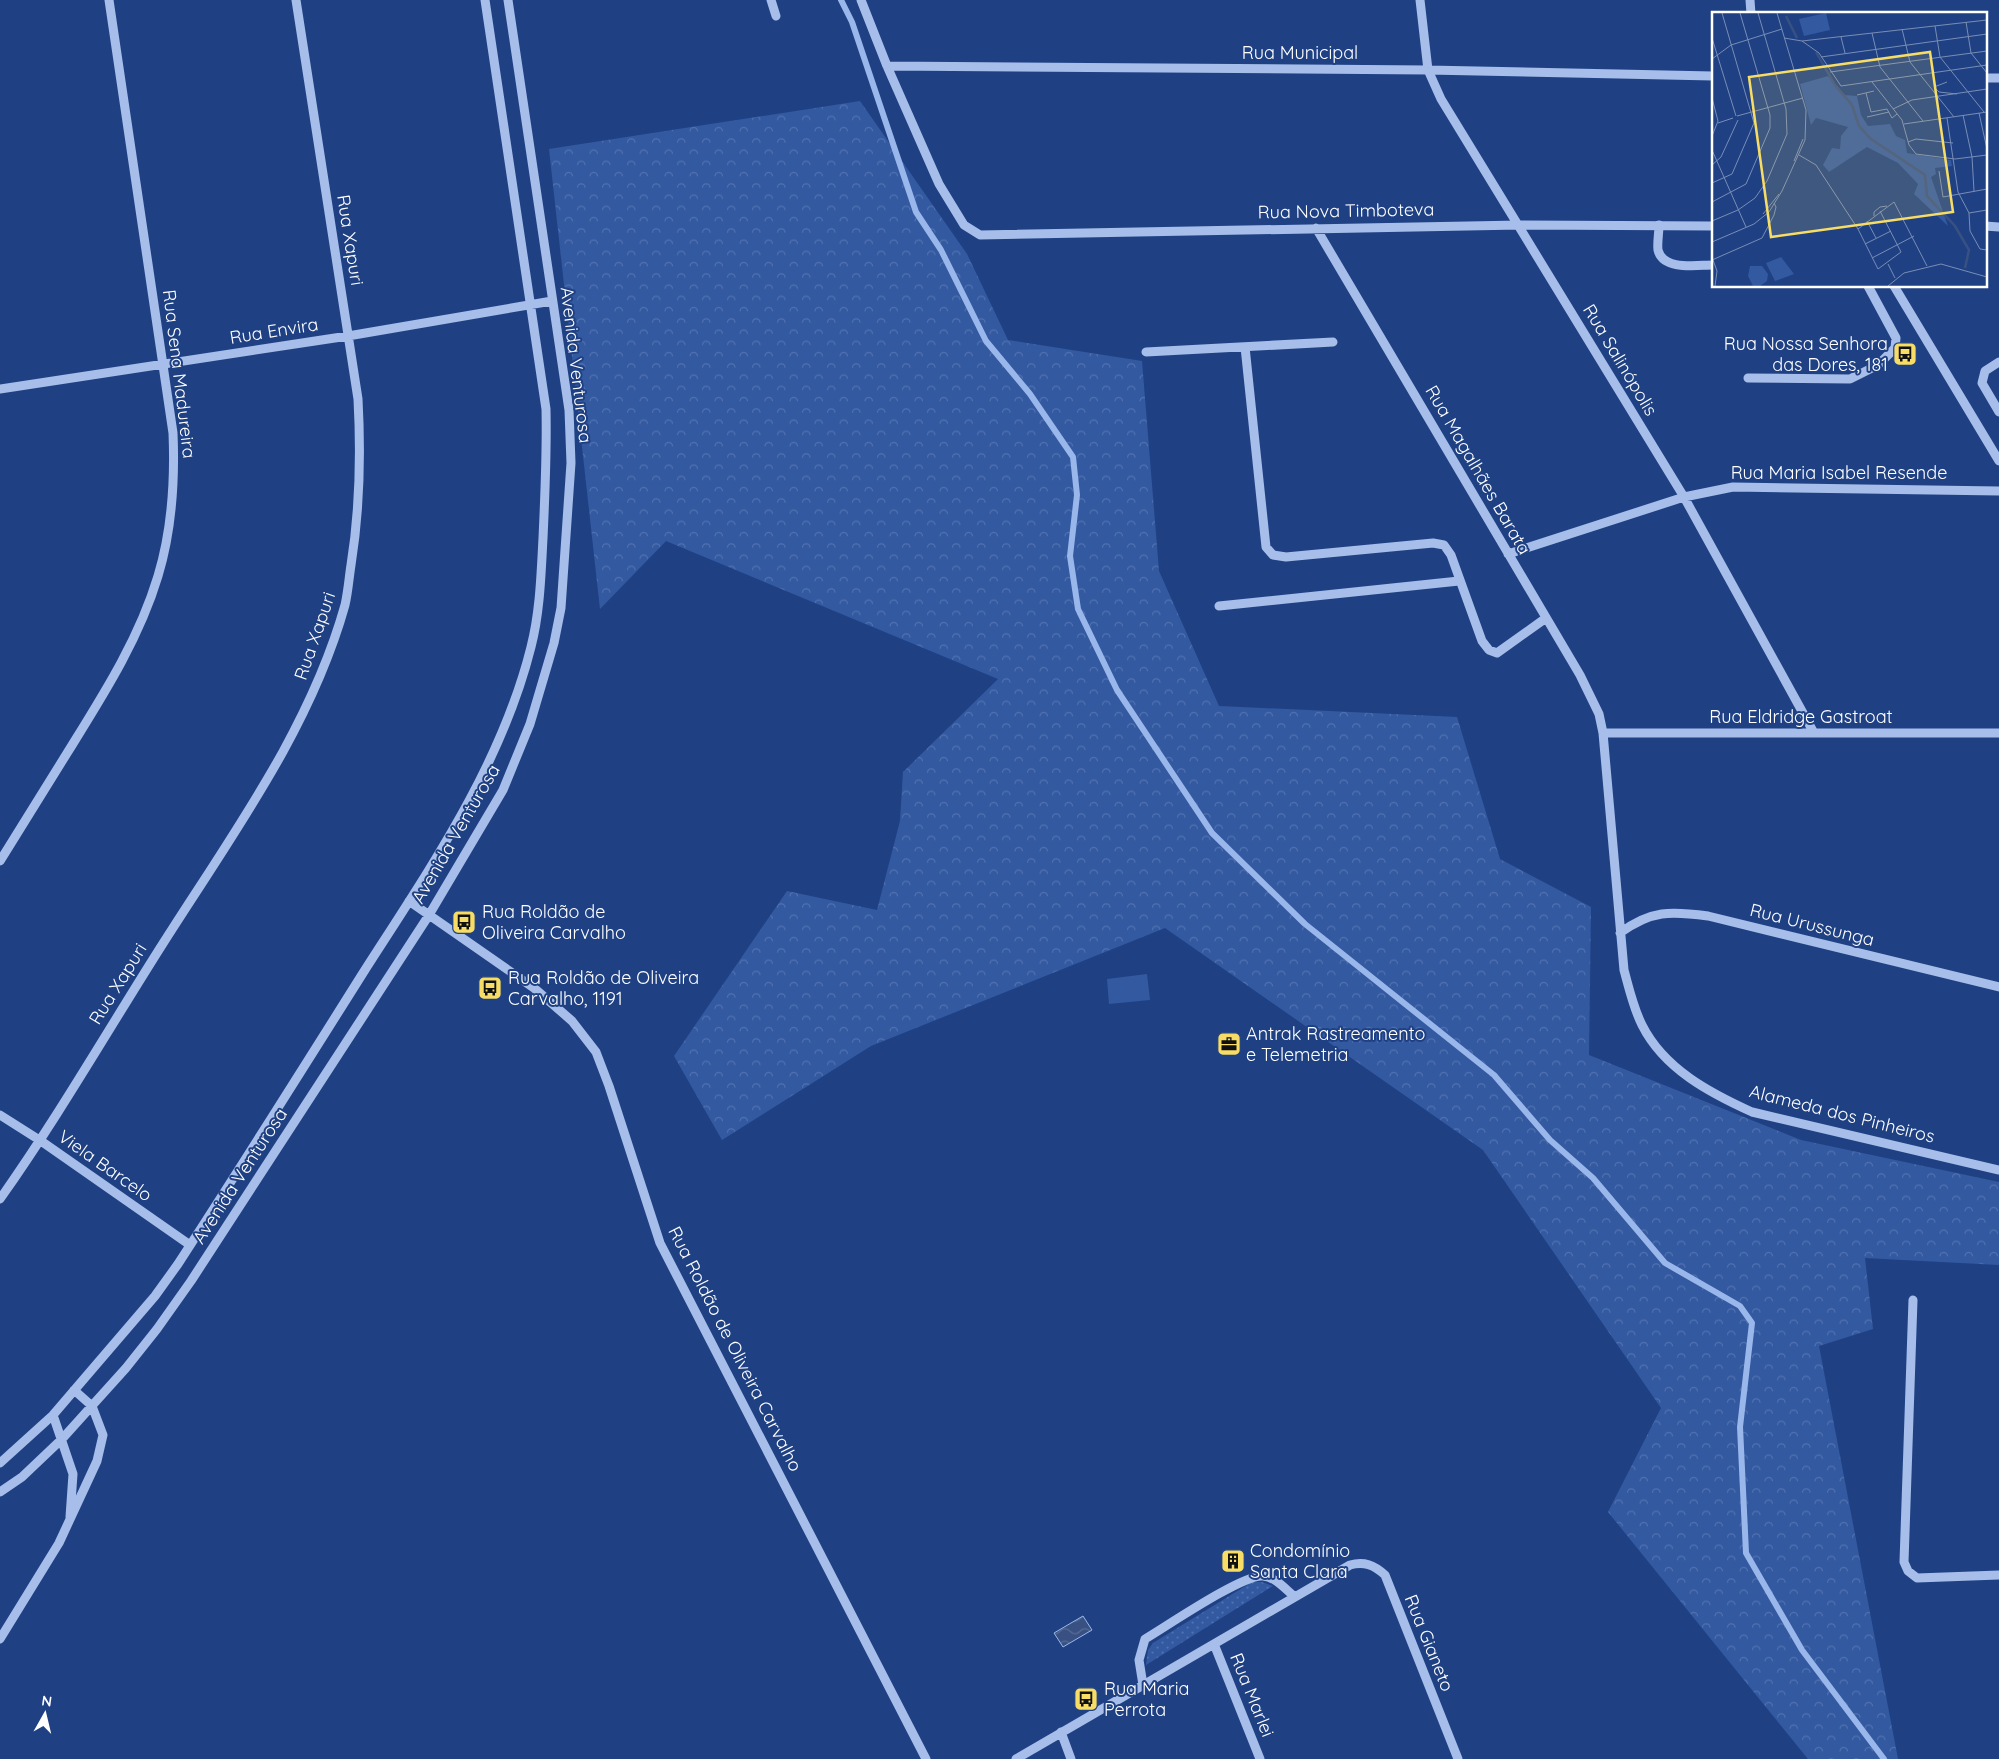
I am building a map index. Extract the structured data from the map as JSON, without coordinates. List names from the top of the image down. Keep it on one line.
{"streets":{"street":["Rua Municipal","Rua Nova Timboteva","Rua Xapuri","Rua Envira","Rua Salinópolis","Avenida Venturosa","Rua Sena Madureira","Rua Magalhães Barata","Rua Maria Isabel Resende","Rua Eldridge Gastroat","Rua Urussunga","Alameda dos Pinheiros","Viela Barcelo","Rua Roldão de Oliveira Carvalho","Rua Gianeto","Rua Marlei"]},"crossings":[["Rua Municipal","Rua Nova Timboteva"],["Rua Municipal","Rua Salinópolis"],["Rua Nova Timboteva","Rua Salinópolis"],["Rua Nova Timboteva","Rua Magalhães Barata"],["Rua Xapuri","Rua Envira"],["Rua Xapuri","Viela Barcelo"],["Rua Envira","Avenida Venturosa"],["Rua Envira","Rua Sena Madureira"],["Rua Salinópolis","Rua Maria Isabel Resende"],["Rua Salinópolis","Rua Eldridge Gastroat"],["Avenida Venturosa","Viela Barcelo"],["Avenida Venturosa","Rua Roldão de Oliveira Carvalho"],["Rua Magalhães Barata","Rua Maria Isabel Resende"],["Rua Magalhães Barata","Rua Eldridge Gastroat"],["Rua Magalhães Barata","Alameda dos Pinheiros"],["Rua Eldridge Gastroat","Alameda dos Pinheiros"],["Rua Urussunga","Alameda dos Pinheiros"]],"places":{"bus stop":["Rua Nossa Senhora das Dores, 181","Rua Roldão de Oliveira Carvalho","Rua Roldão de Oliveira Carvalho, 1191","Rua Maria Perrota"],"office":["Antrak Rastreamento e Telemetria"],"building":["Condomínio Santa Clara"]},"north":"top"}
